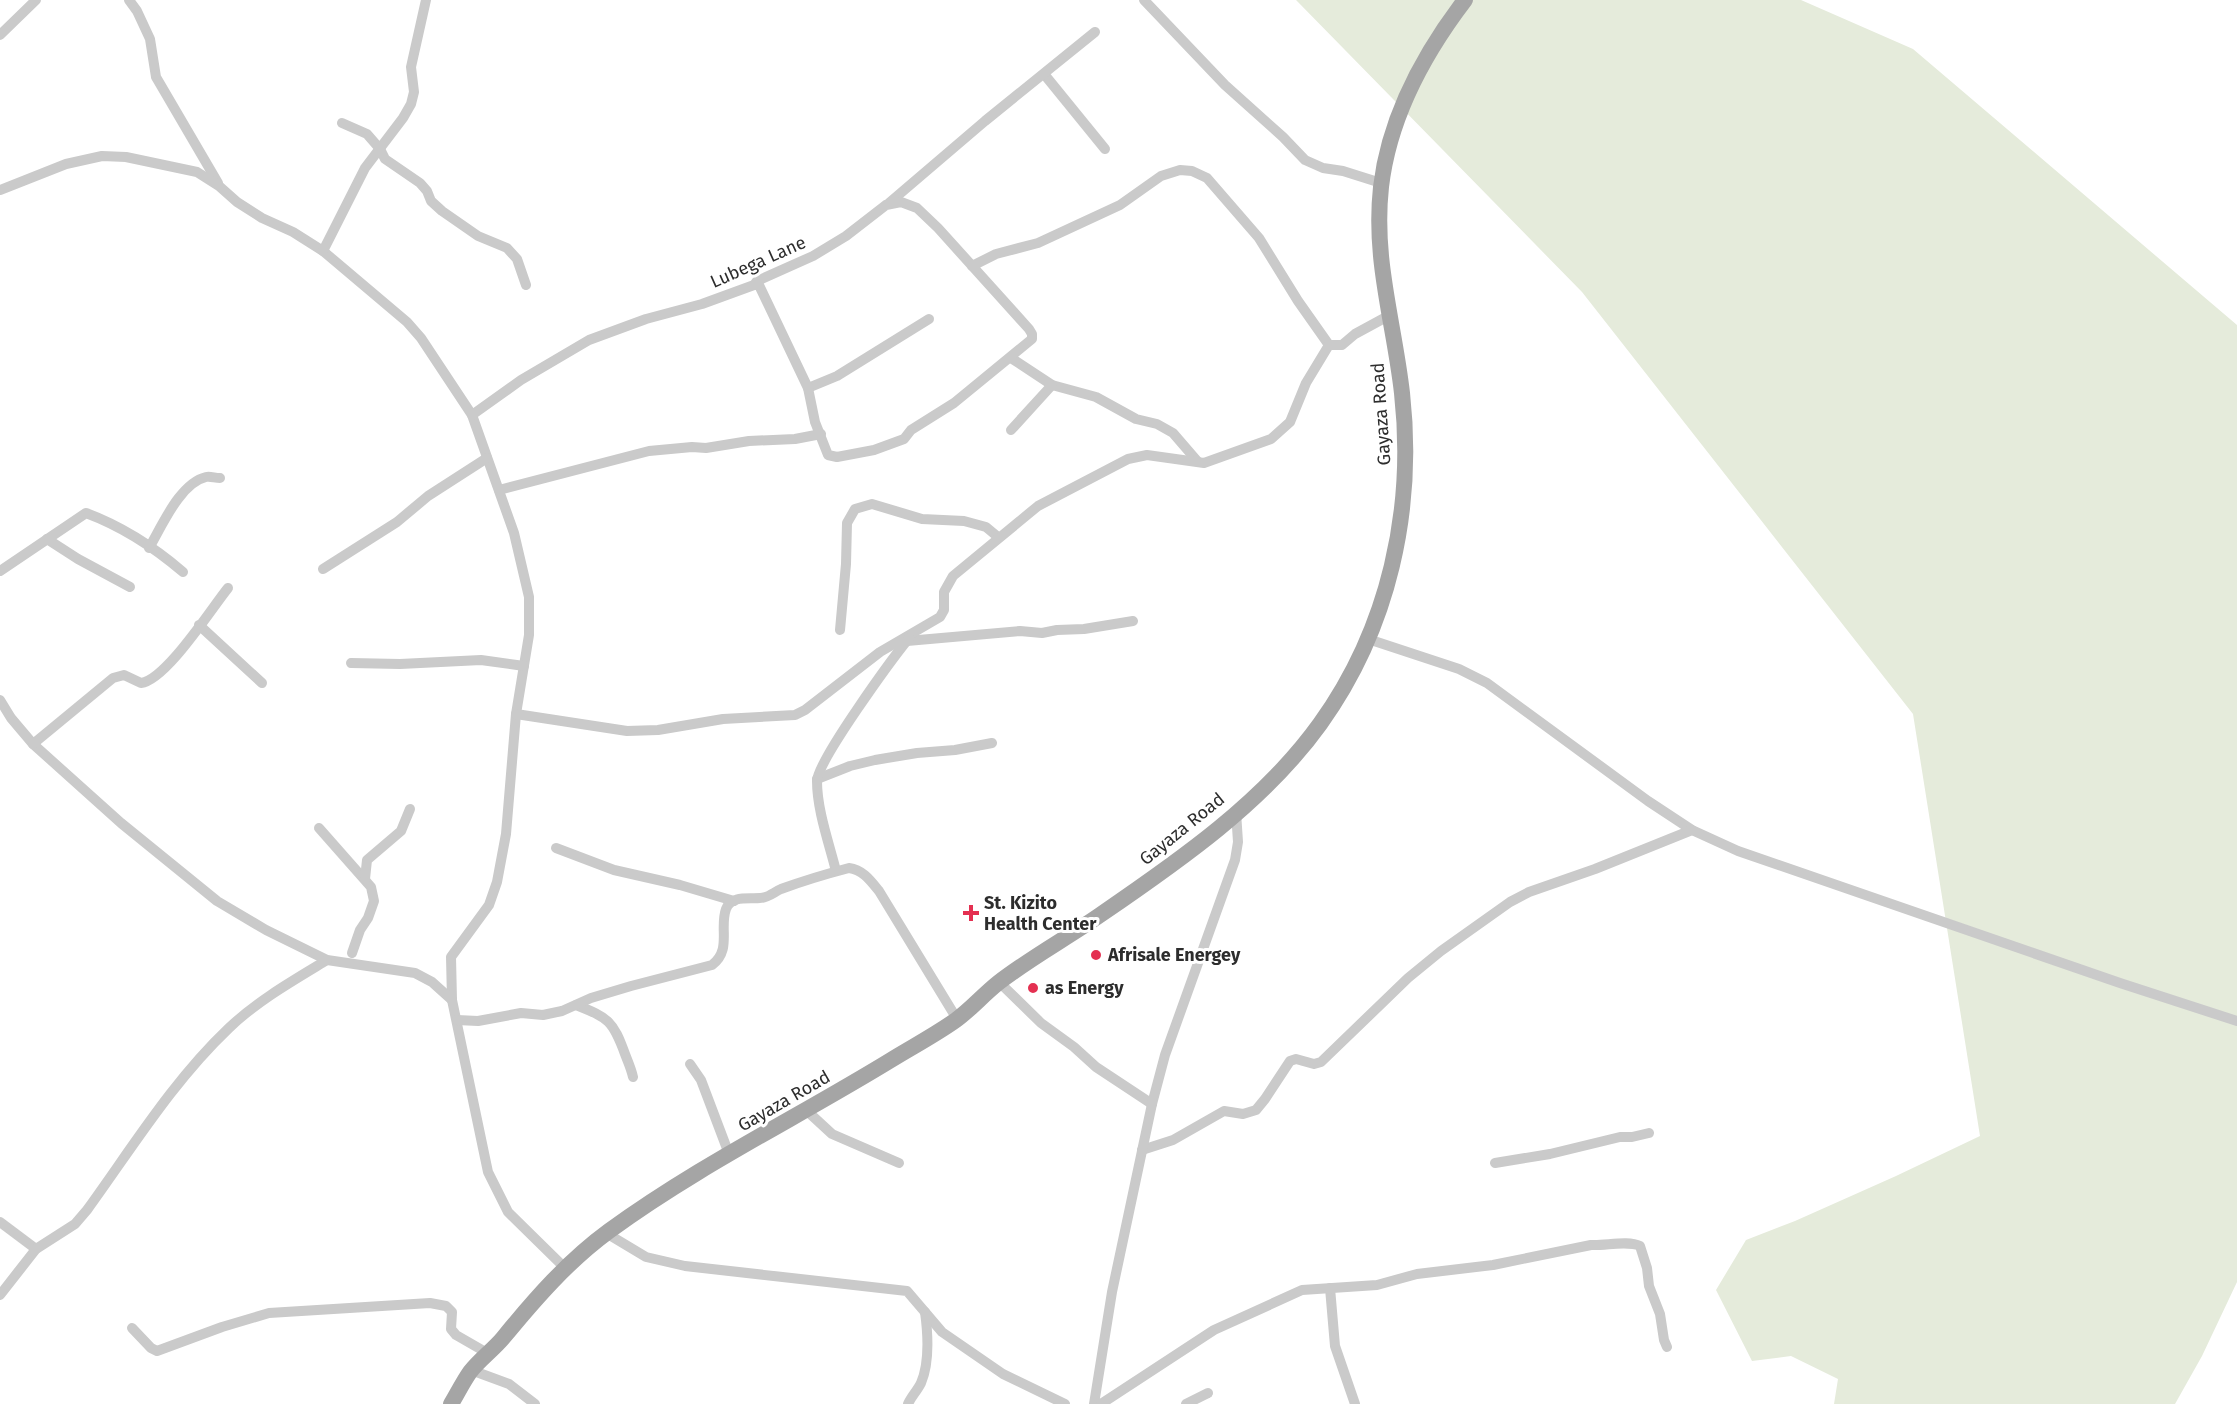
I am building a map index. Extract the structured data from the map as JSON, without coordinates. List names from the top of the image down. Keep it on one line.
{"streets":{"main road":["Gayaza Road"],"street":["Lubega Lane"]},"places":{"health":["St. Kizito Health Center"],"other":["Afrisale Energey","as Energy"]}}
